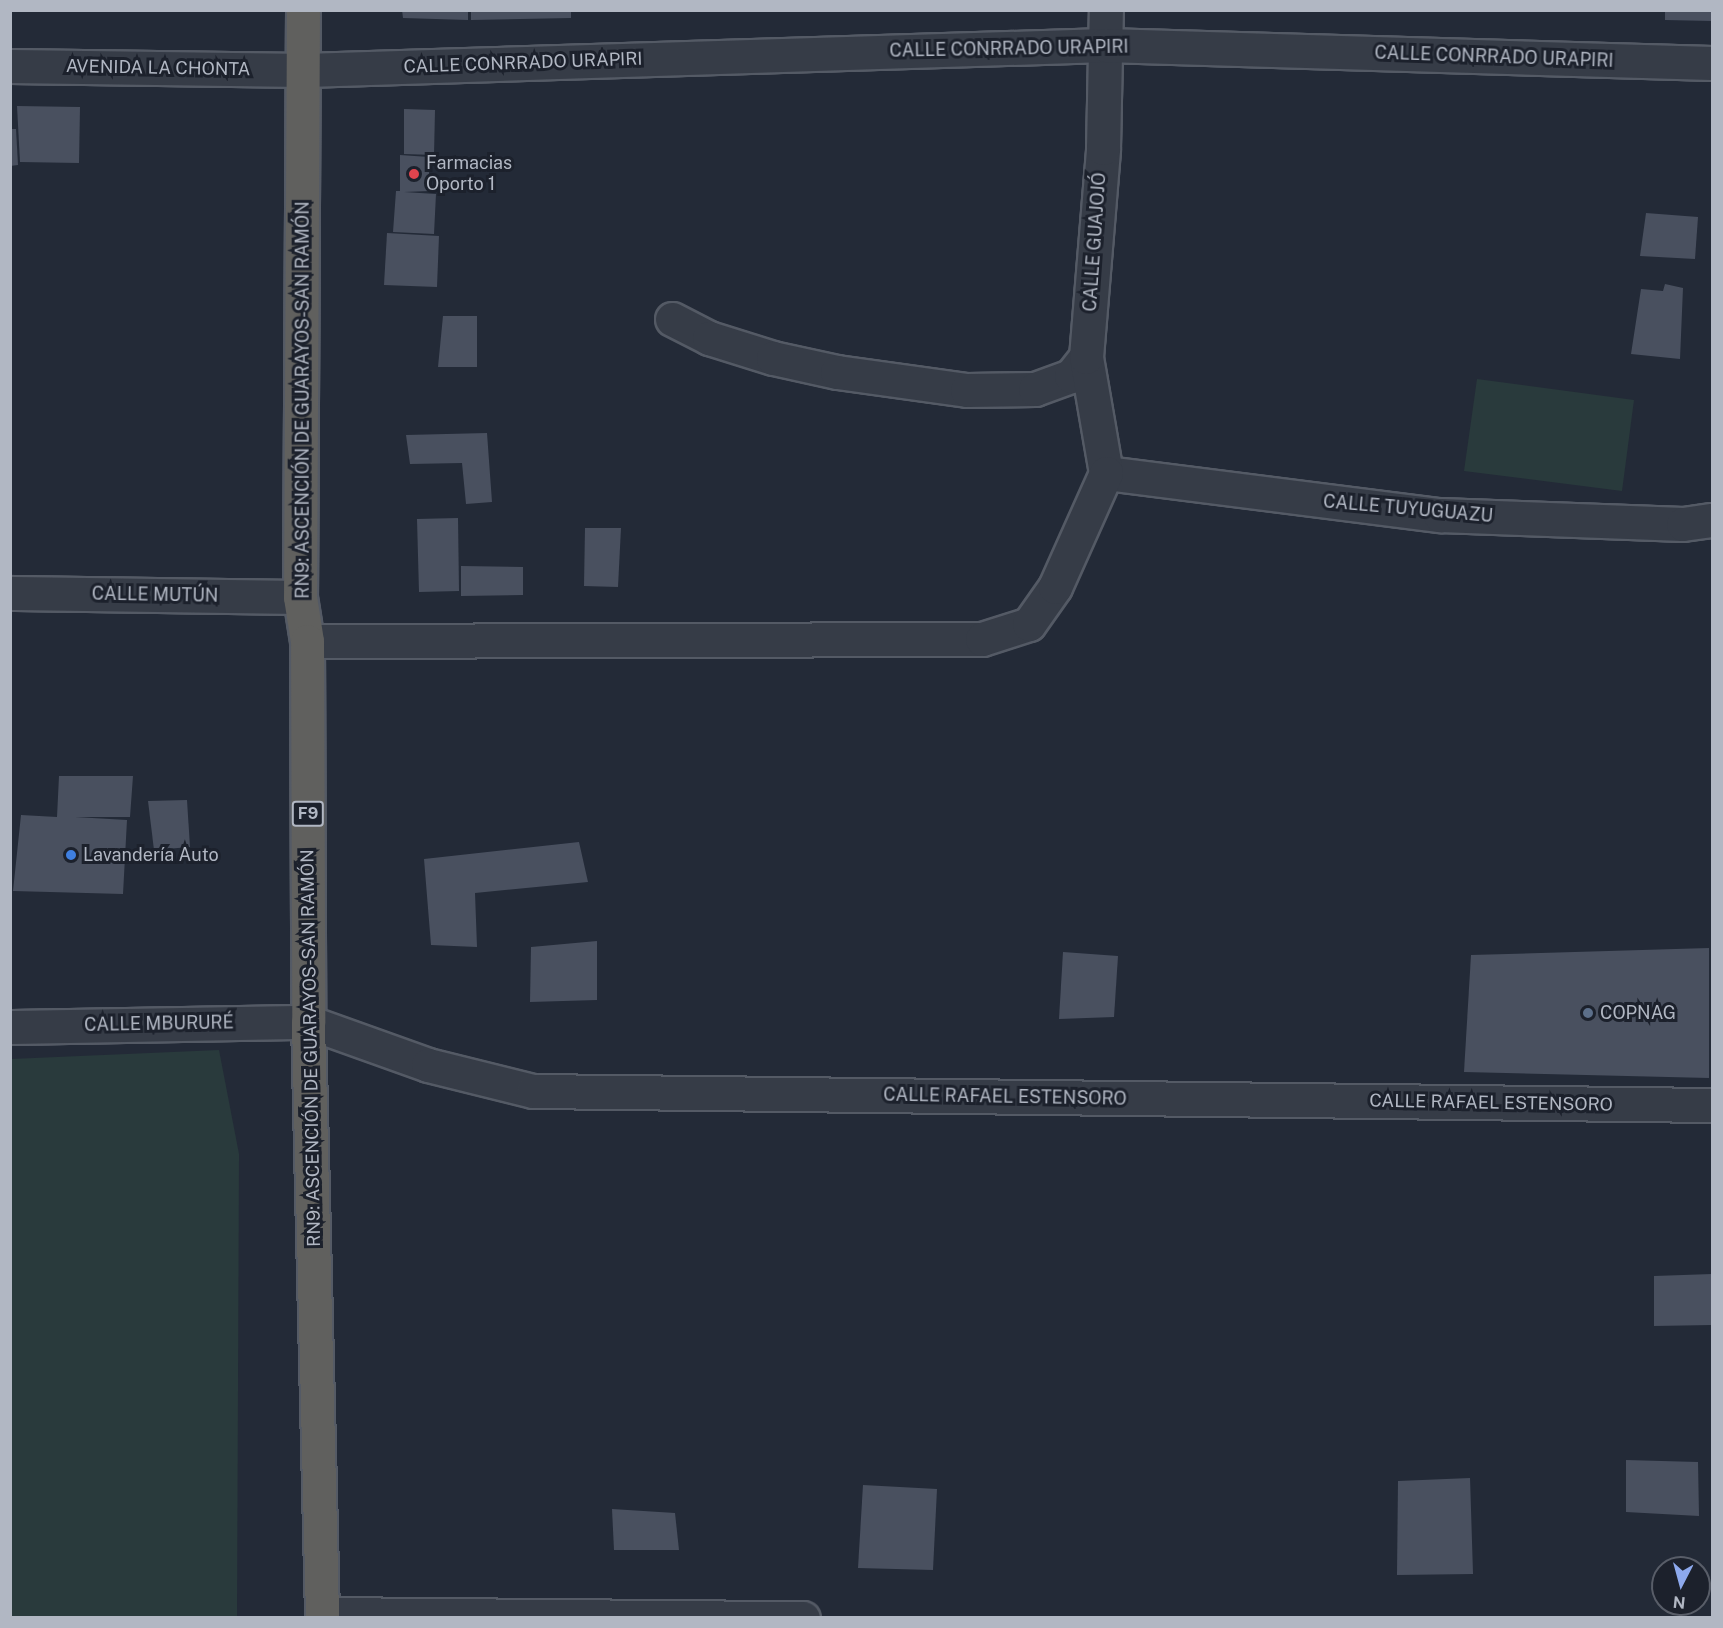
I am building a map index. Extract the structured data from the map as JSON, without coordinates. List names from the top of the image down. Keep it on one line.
{"streets":{"highway":["RN9: ASCENCIÓN DE GUARAYOS-SAN RAMÓN","F9"],"street":["CALLE CONRRADO URAPIRI","AVENIDA LA CHONTA","CALLE GUAJOJÓ","CALLE TUYUGUAZU","CALLE MUTÚN","CALLE MBURURÉ","CALLE RAFAEL ESTENSORO"]},"crossings":[["CALLE CONRRADO URAPIRI","AVENIDA LA CHONTA"],["CALLE CONRRADO URAPIRI","CALLE GUAJOJÓ"],["CALLE CONRRADO URAPIRI","RN9: ASCENCIÓN DE GUARAYOS-SAN RAMÓN"],["AVENIDA LA CHONTA","RN9: ASCENCIÓN DE GUARAYOS-SAN RAMÓN"],["CALLE GUAJOJÓ","CALLE TUYUGUAZU"],["RN9: ASCENCIÓN DE GUARAYOS-SAN RAMÓN","CALLE MUTÚN"],["RN9: ASCENCIÓN DE GUARAYOS-SAN RAMÓN","CALLE MBURURÉ"],["RN9: ASCENCIÓN DE GUARAYOS-SAN RAMÓN","CALLE RAFAEL ESTENSORO"],["CALLE MBURURÉ","CALLE RAFAEL ESTENSORO"]],"places":["Farmacias Oporto 1","Lavandería Auto","COPNAG"],"north":"bottom"}
